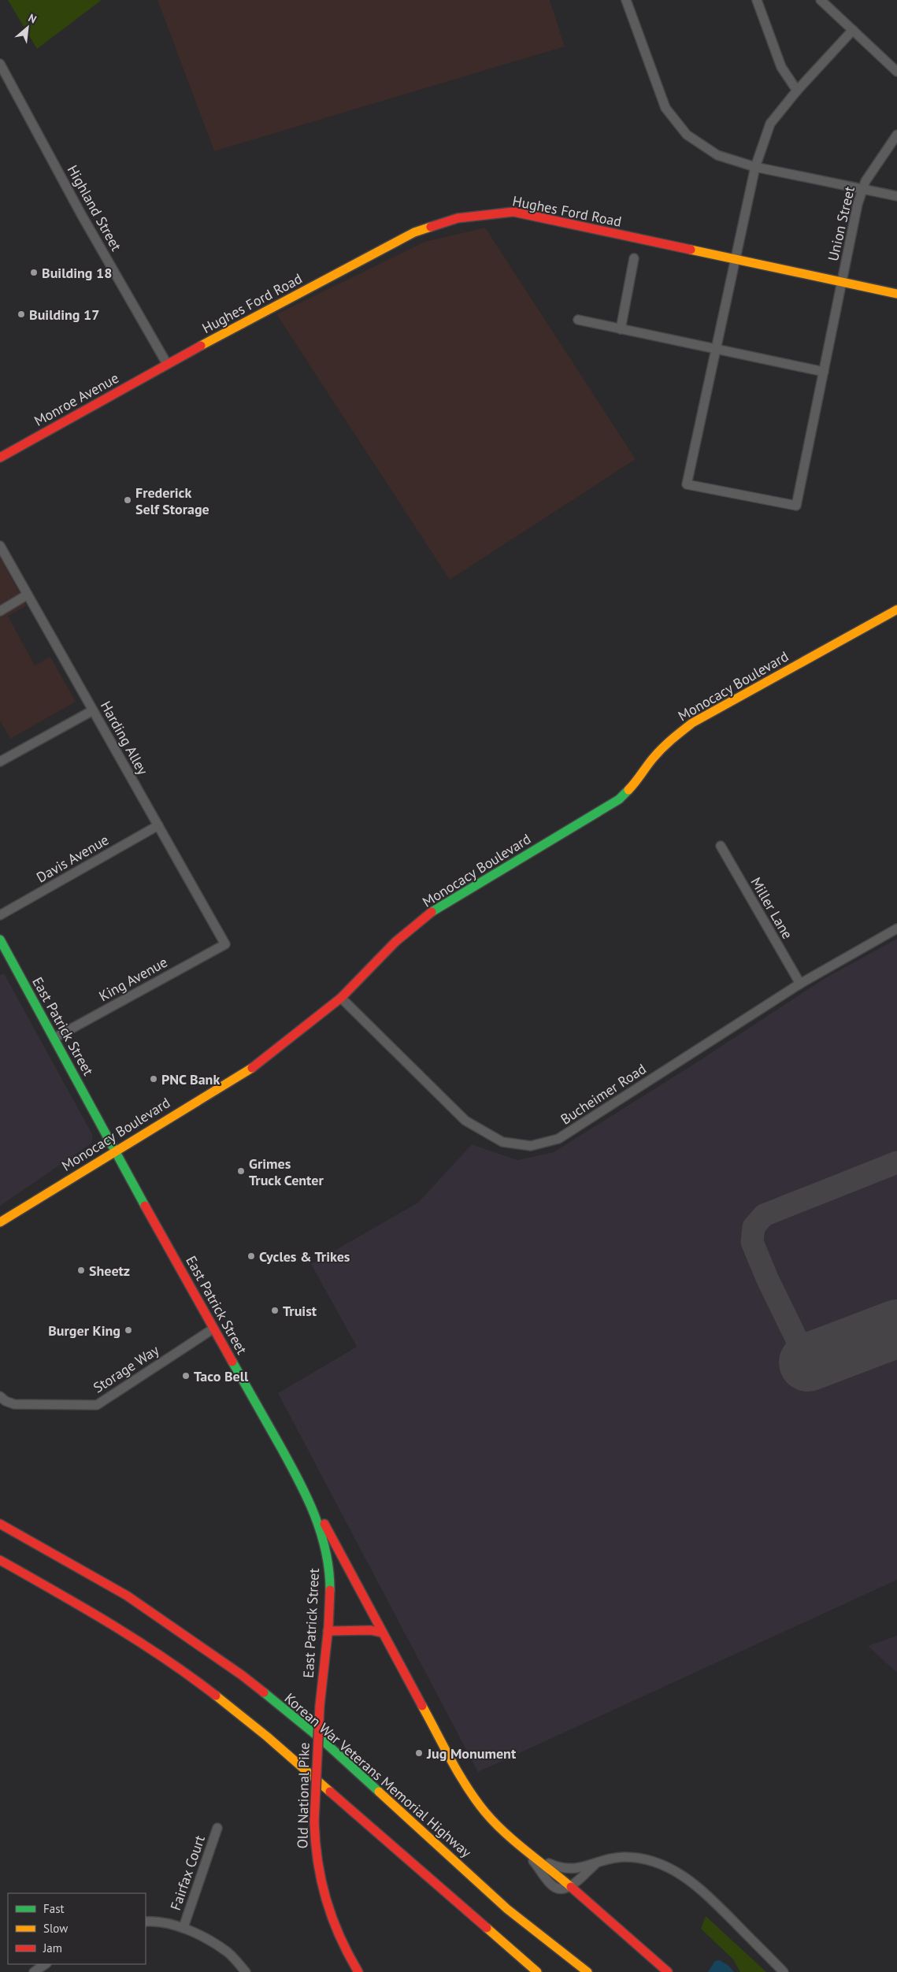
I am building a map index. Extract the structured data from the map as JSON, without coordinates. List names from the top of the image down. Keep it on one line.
{"streets":{"main road":["Hughes Ford Road","Monroe Avenue","Monocacy Boulevard","East Patrick Street","Korean War Veterans Memorial Highway","Old National Pike"],"street":["Highland Street","Union Street","Harding Alley","Davis Avenue","Miller Lane","King Avenue","Bucheimer Road","Storage Way","Fairfax Court"]},"crossings":[["Highland Street","Hughes Ford Road"],["Highland Street","Monroe Avenue"],["Hughes Ford Road","Union Street"],["Hughes Ford Road","Monroe Avenue"],["Monocacy Boulevard","East Patrick Street"],["Monocacy Boulevard","Bucheimer Road"],["Harding Alley","Davis Avenue"],["Harding Alley","King Avenue"],["Miller Lane","Bucheimer Road"],["King Avenue","East Patrick Street"],["East Patrick Street","Storage Way"],["East Patrick Street","Old National Pike"]],"places":["Building 18","Building 17","Frederick Self Storage","PNC Bank","Grimes Truck Center","Cycles & Trikes","Sheetz","Truist","Burger King","Taco Bell","Jug Monument"],"legend":["Fast","Slow","Jam"],"north":"top right"}
